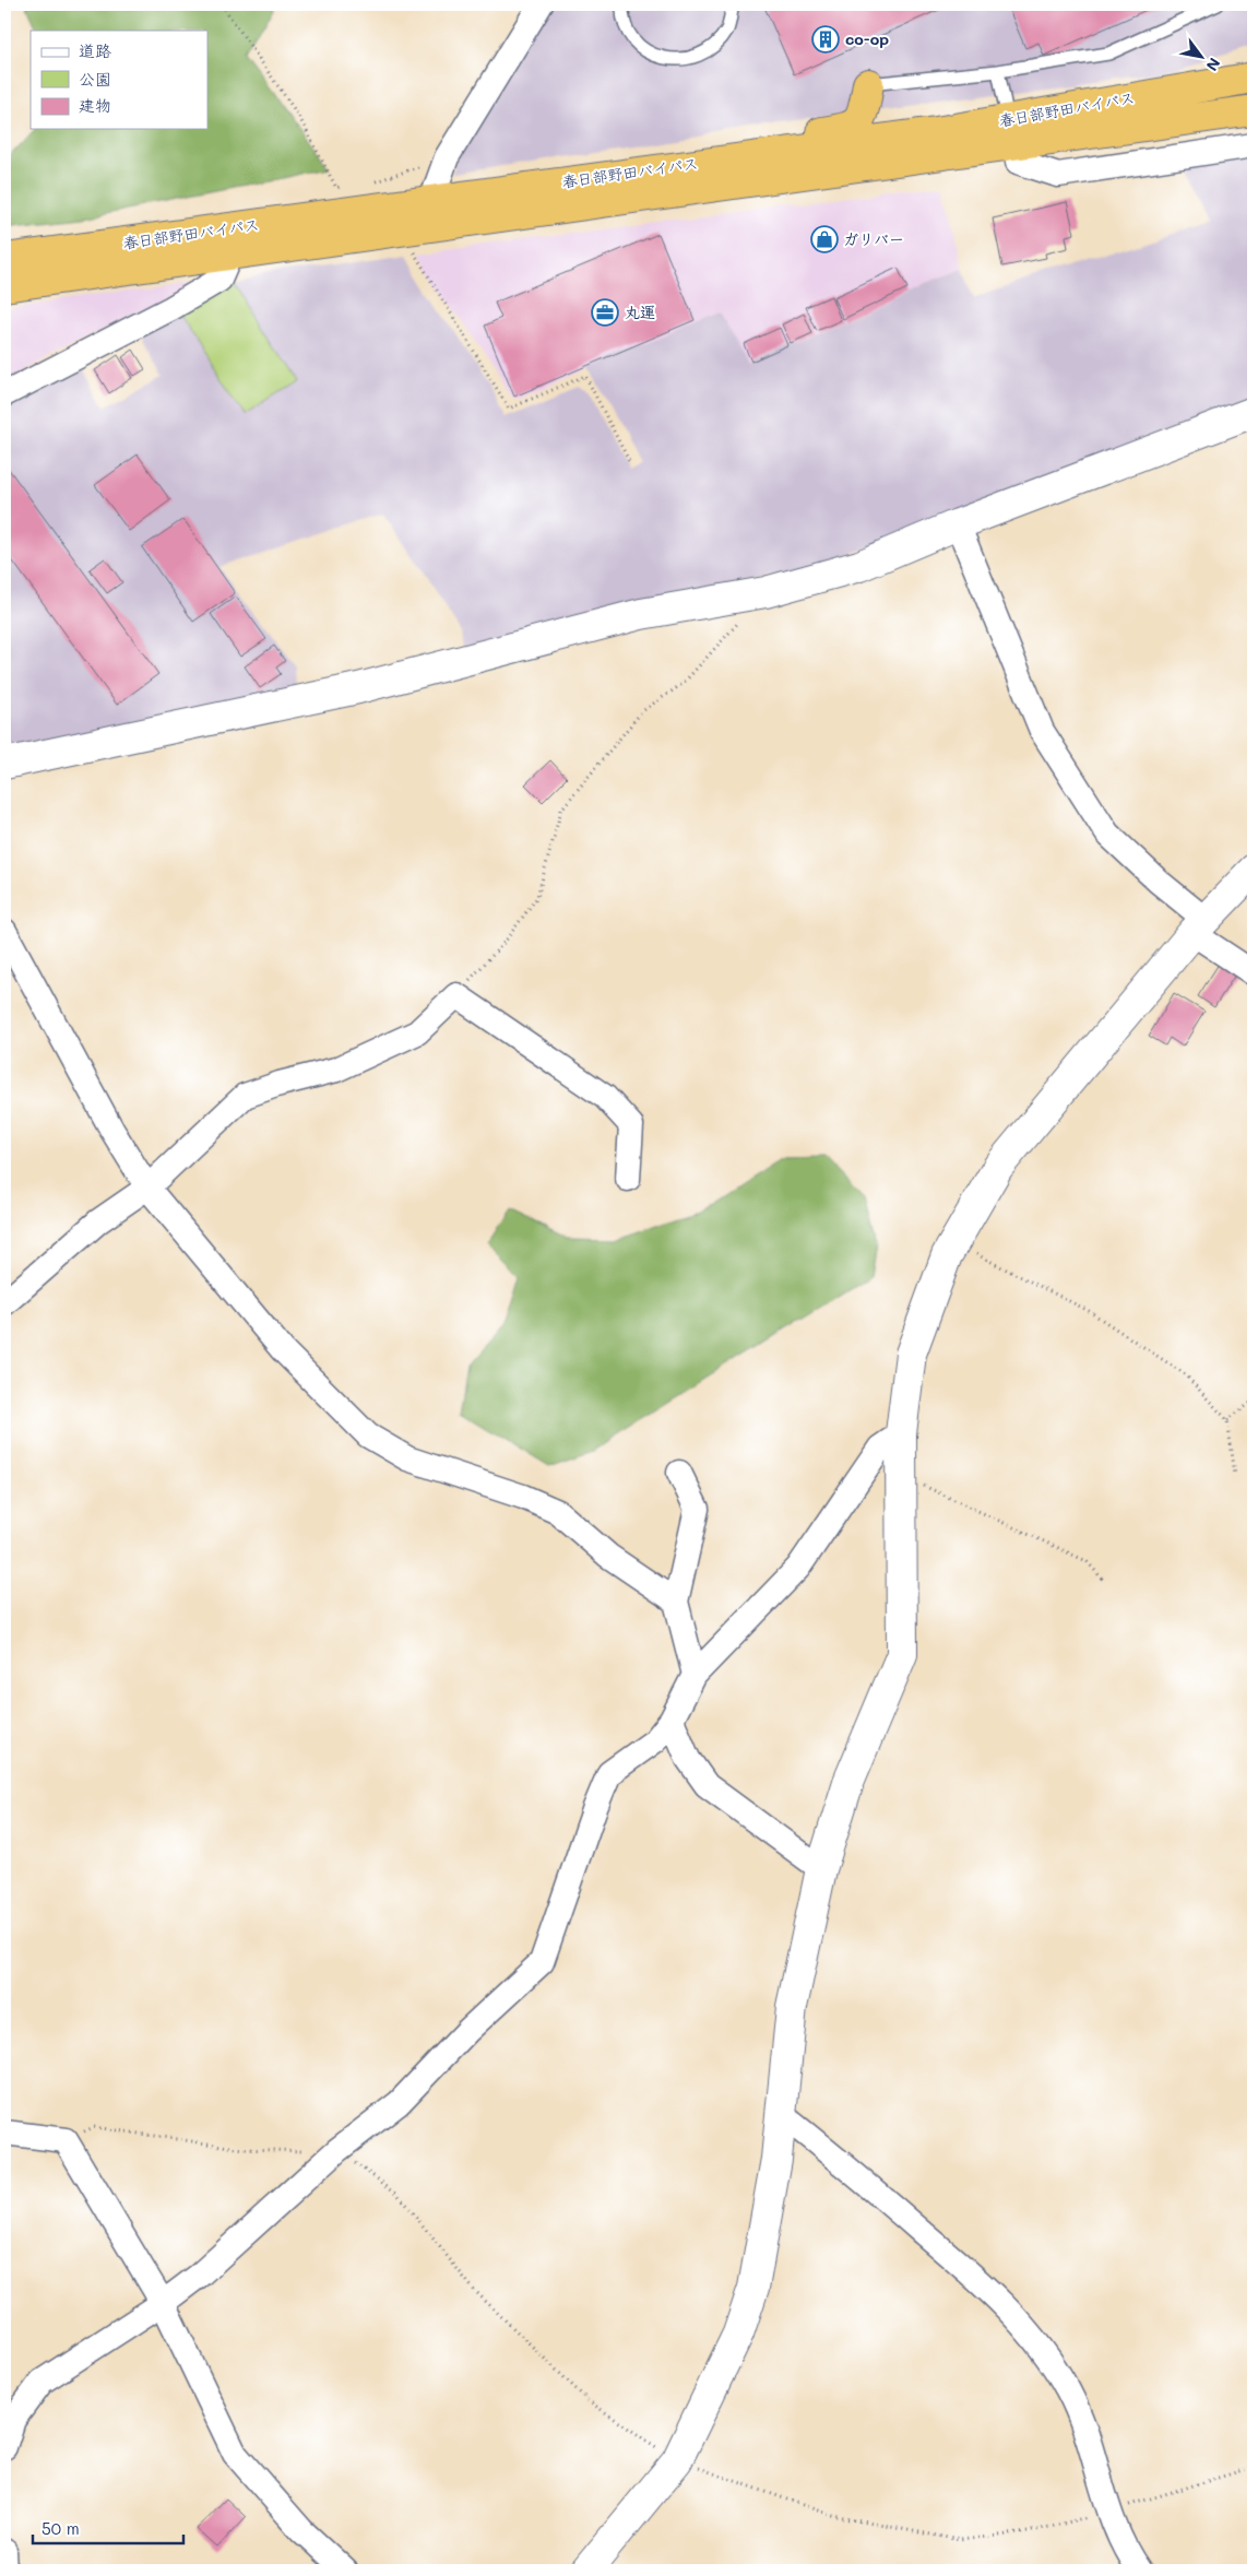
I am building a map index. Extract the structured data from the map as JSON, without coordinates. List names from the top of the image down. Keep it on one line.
{"streets":{"highway":["春日部野田バイパス"]},"places":{"building":["co-op"],"shop":["ガリバー"],"office":["丸運"]},"legend":["道路","公園","建物"],"scale_bar":"50 m","north":"bottom right"}
